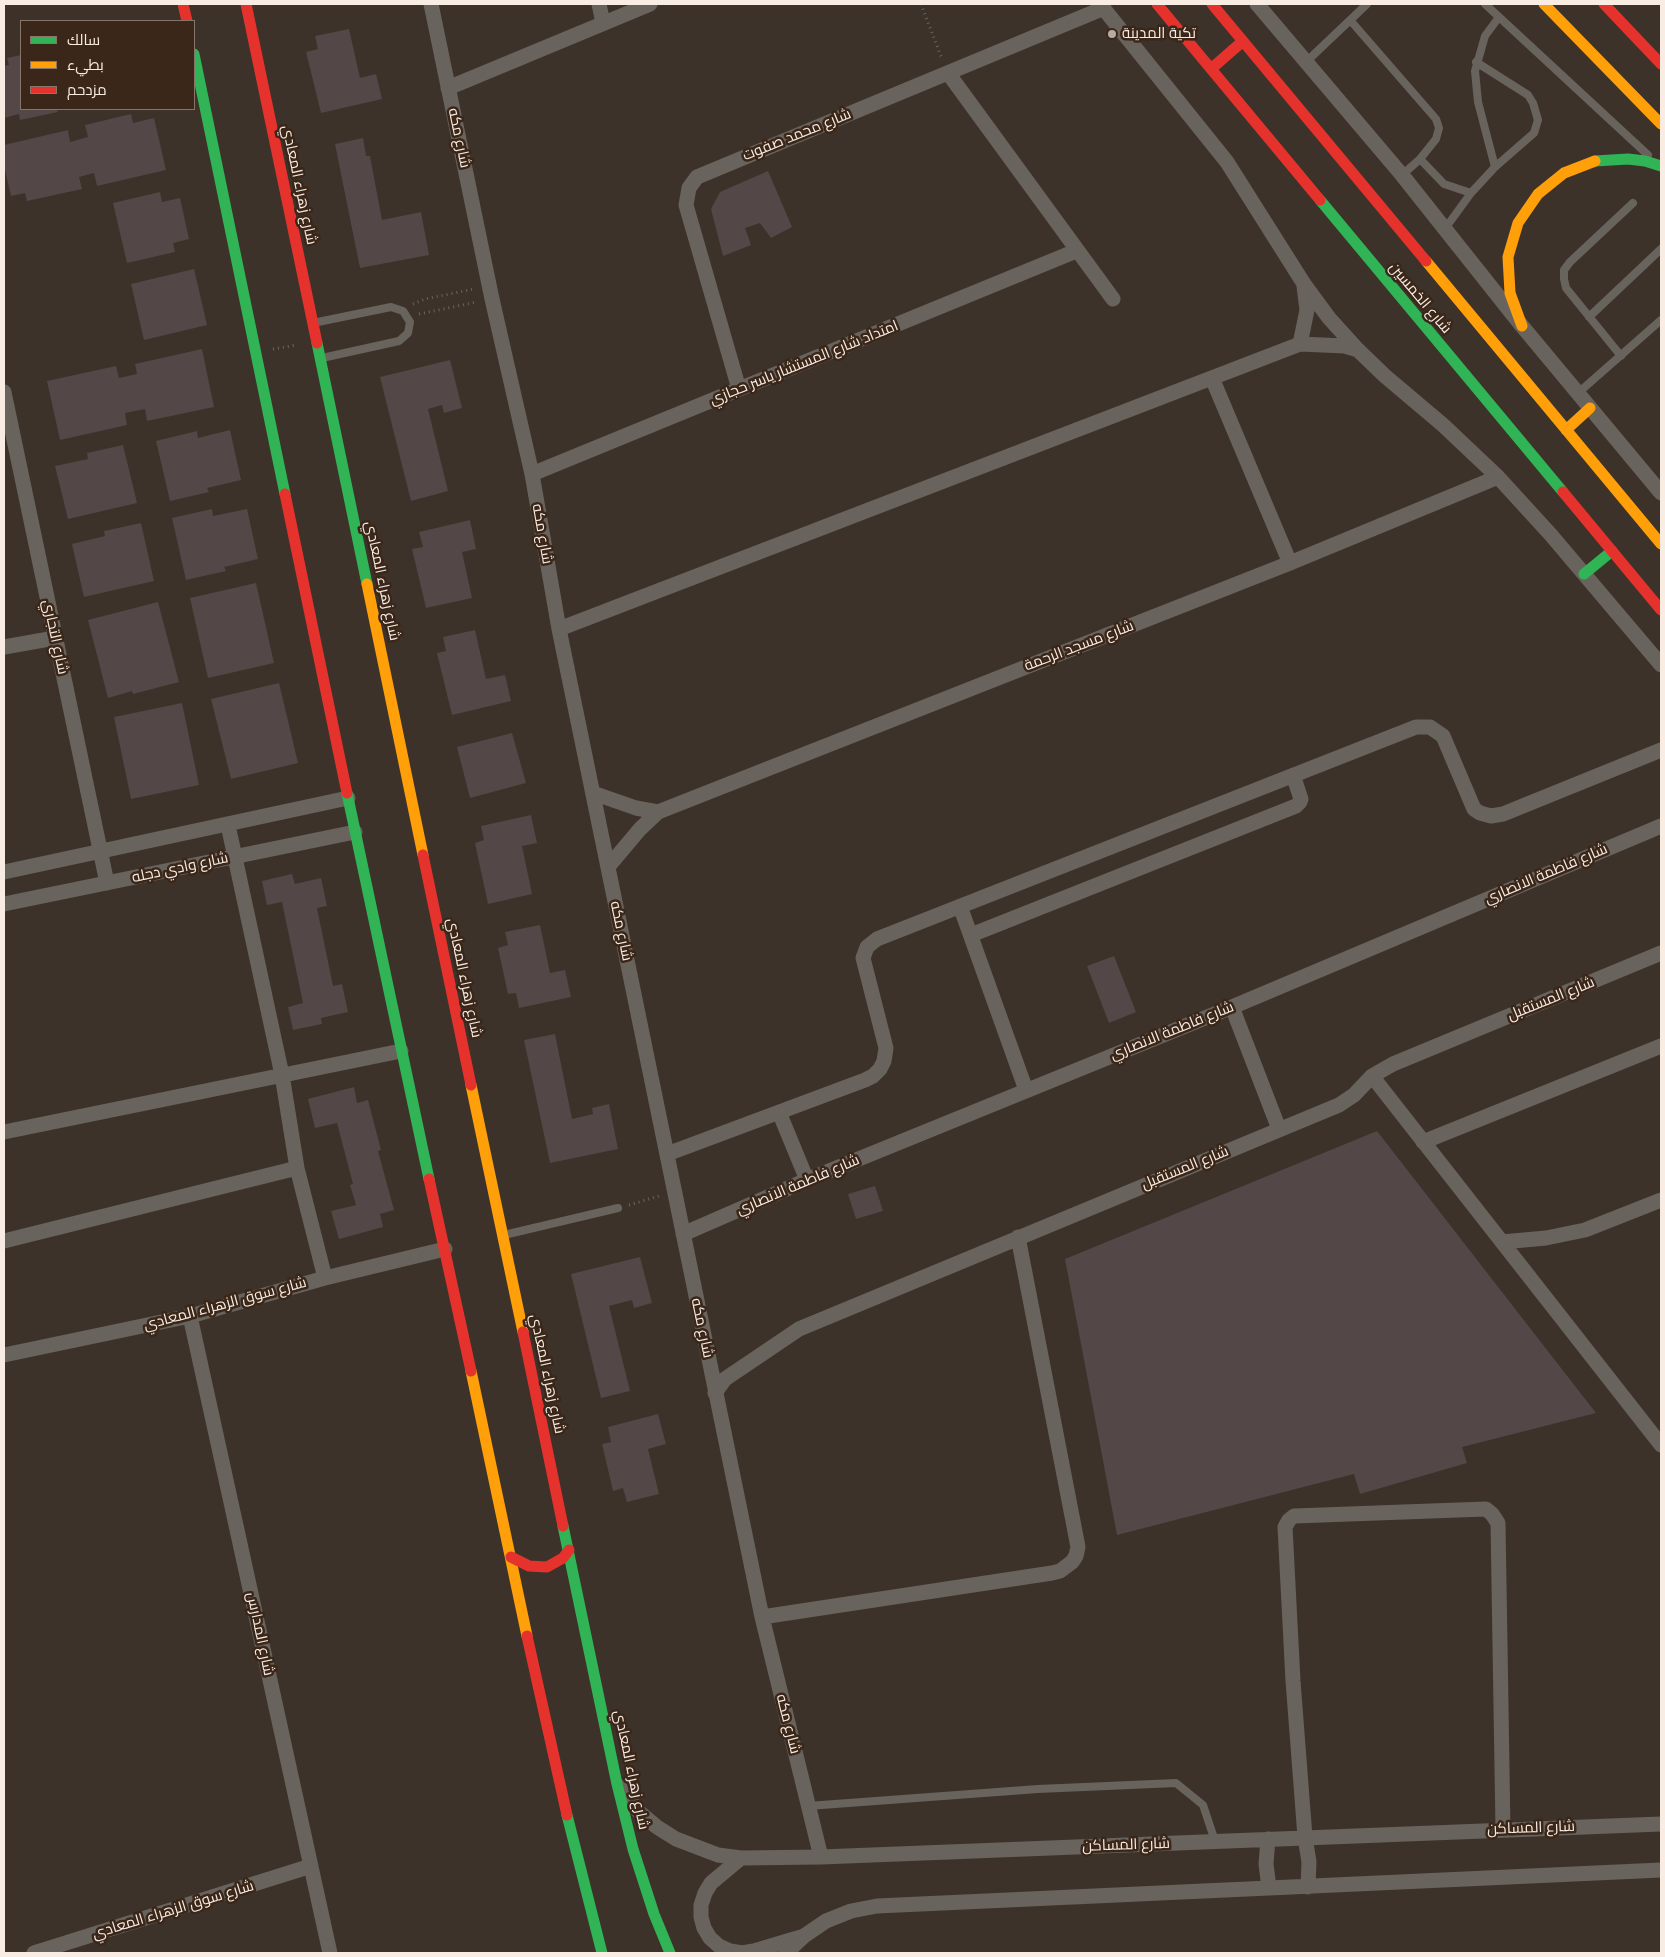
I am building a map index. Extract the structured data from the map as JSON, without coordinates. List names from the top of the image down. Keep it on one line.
{"streets":{"main road":["شارع زهراء المعادي","شارع الخمسين"],"street":["شارع محمد صفوت","شارع مكه","امتداد شارع المستشار ياسر حجازي","شارع التجاري","شارع مسجد الرحمة","شارع وادي دجله","شارع فاطمة الانصاري","شارع المستقبل","شارع سوق الزهراء المعادي","شارع المدارس","شارع المساكن"]},"crossings":[["شارع محمد صفوت","امتداد شارع المستشار ياسر حجازي"],["شارع مكه","امتداد شارع المستشار ياسر حجازي"],["شارع مكه","شارع مسجد الرحمة"],["شارع مكه","شارع فاطمة الانصاري"],["شارع مكه","شارع المستقبل"],["شارع مكه","شارع المساكن"],["شارع زهراء المعادي","شارع المساكن"],["شارع التجاري","شارع وادي دجله"],["شارع سوق الزهراء المعادي","شارع المدارس"]],"places":["تكية المدينة"],"legend":["سالك","بطيء","مزدحم"]}
